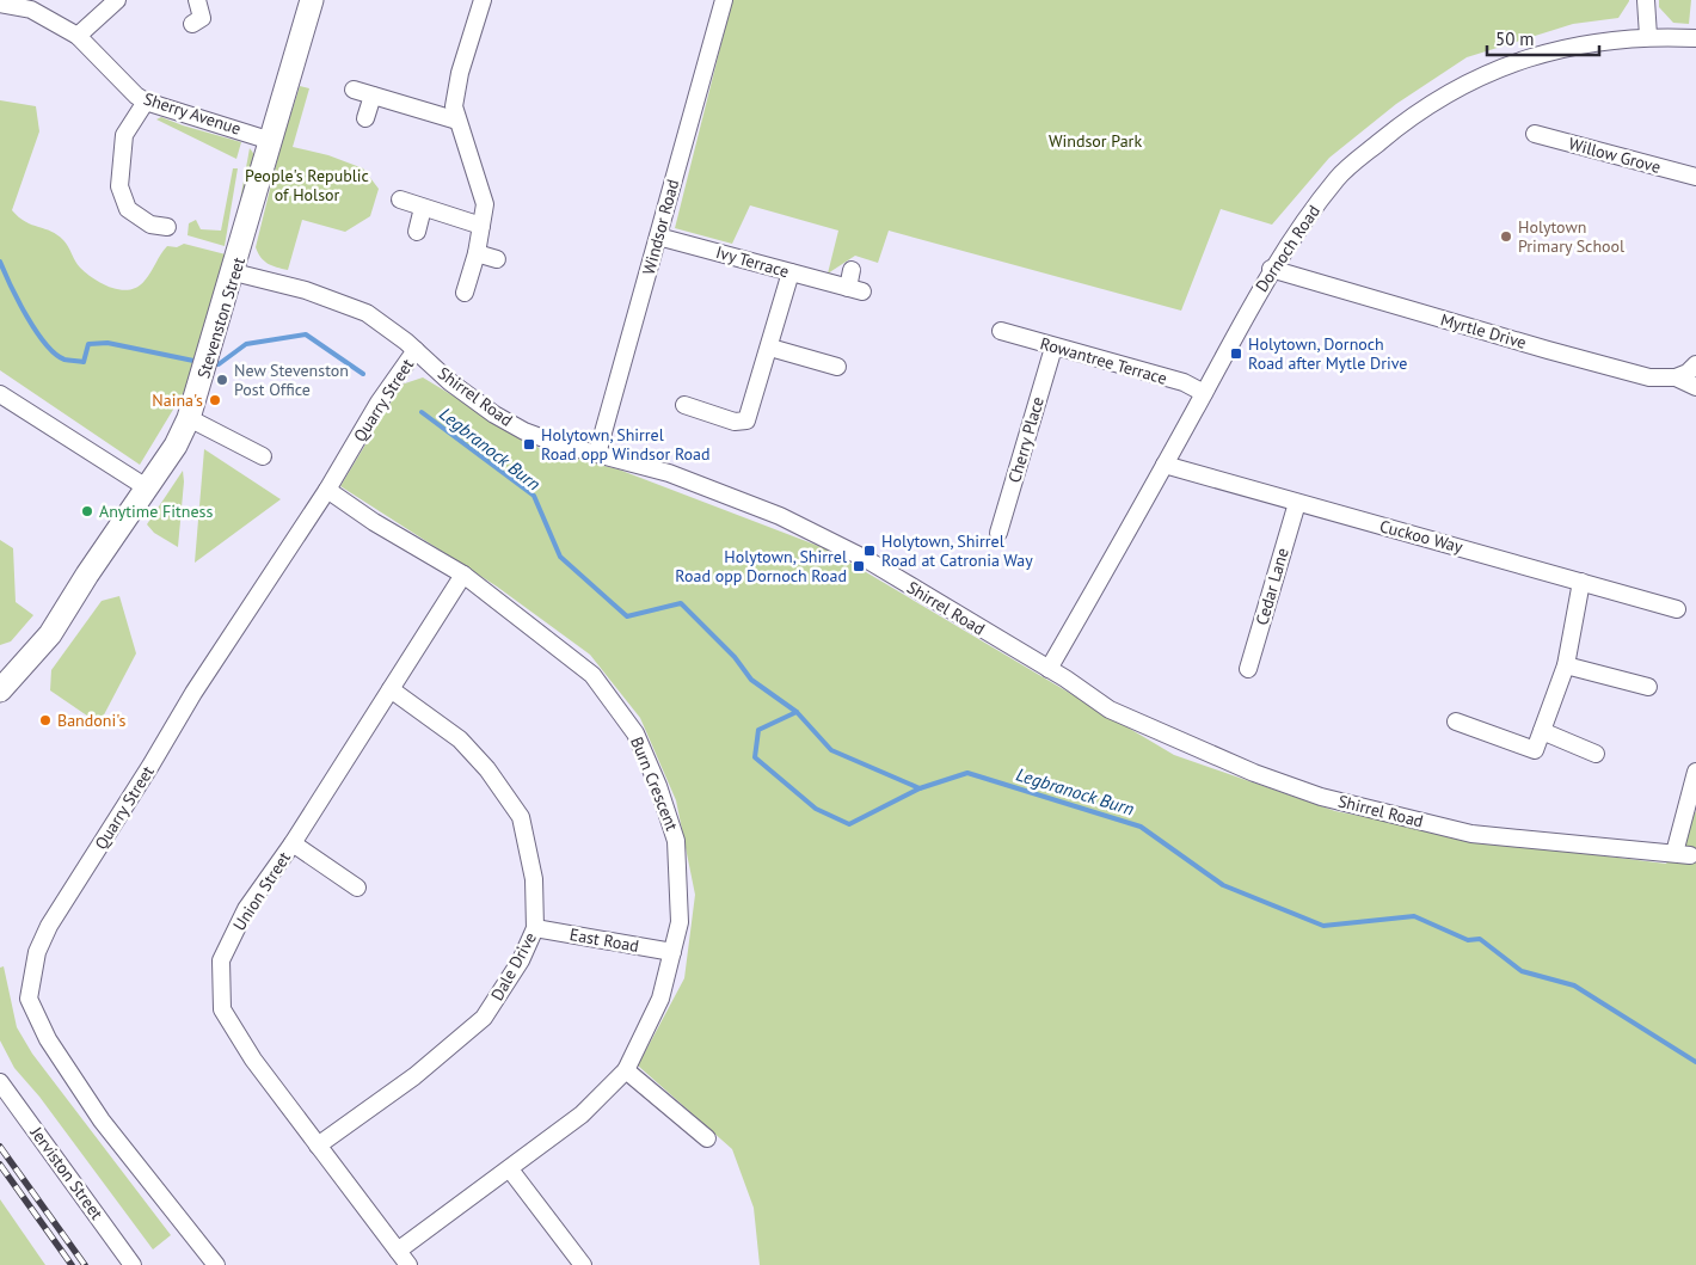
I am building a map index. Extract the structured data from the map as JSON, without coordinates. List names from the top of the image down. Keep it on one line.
{"streets":{"main road":["Stevenston Street"],"street":["Sherry Avenue","Willow Grove","Windsor Road","Dornoch Road","Ivy Terrace","Myrtle Drive","Rowantree Terrace","Shirrel Road","Quarry Street","Cherry Place","Cuckoo Way","Cedar Lane","Burn Crescent","Union Street","East Road","Dale Drive","Jerviston Street"]},"crossings":[["Sherry Avenue","Stevenston Street"],["Windsor Road","Ivy Terrace"],["Windsor Road","Shirrel Road"],["Dornoch Road","Myrtle Drive"],["Dornoch Road","Rowantree Terrace"],["Dornoch Road","Shirrel Road"],["Dornoch Road","Cuckoo Way"],["Stevenston Street","Shirrel Road"],["Rowantree Terrace","Cherry Place"],["Shirrel Road","Quarry Street"],["Quarry Street","Burn Crescent"],["Cuckoo Way","Cedar Lane"],["Burn Crescent","Union Street"],["Burn Crescent","East Road"],["Union Street","Dale Drive"],["East Road","Dale Drive"]],"water":["Legbranock Burn"],"parks":["Windsor Park","People's Republic of Holsor"],"places":{"other":["Holytown Primary School","New Stevenston Post Office","Naina's","Anytime Fitness","Bandoni's"],"transit":["Holytown, Dornoch Road after Mytle Drive","Holytown, Shirrel Road opp Windsor Road","Holytown, Shirrel Road at Catronia Way","Holytown, Shirrel Road opp Dornoch Road"]},"scale_bar":"50 m"}
